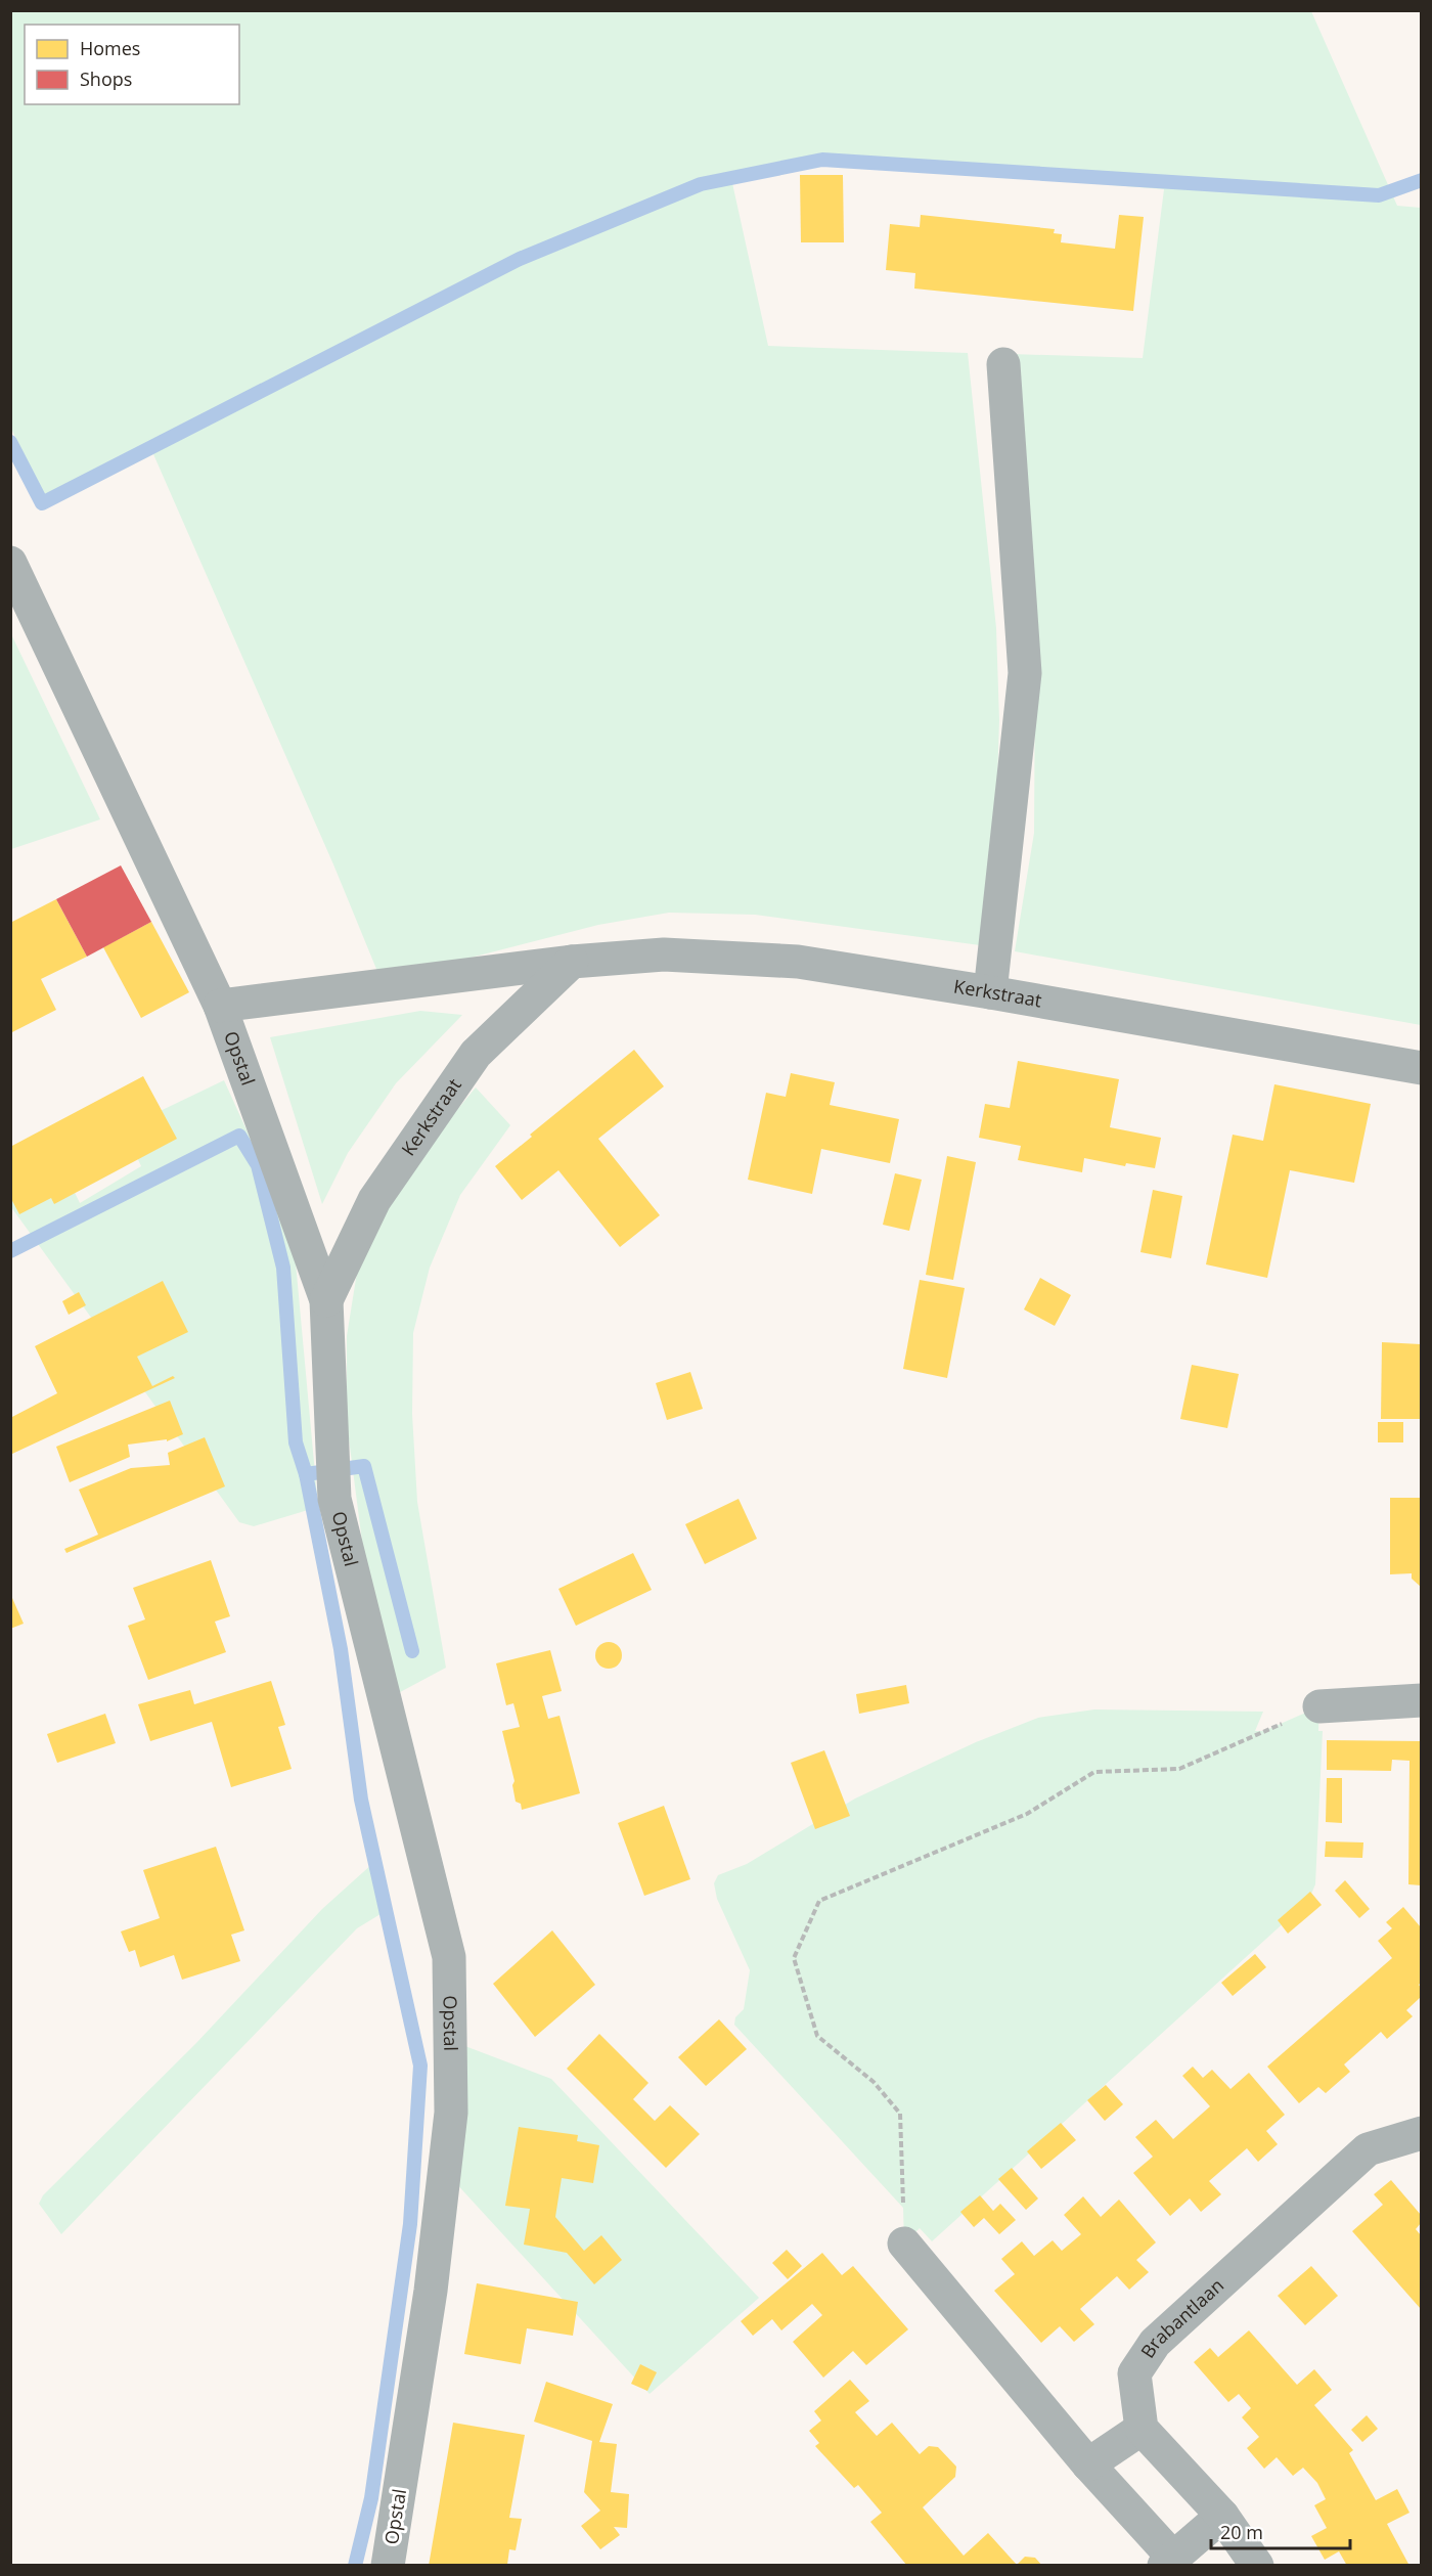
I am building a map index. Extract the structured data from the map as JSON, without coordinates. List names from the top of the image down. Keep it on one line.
{"streets":{"street":["Kerkstraat","Opstal","Brabantlaan"]},"crossings":[["Kerkstraat","Opstal"]],"legend":["Homes","Shops"],"scale_bar":"20 m"}
